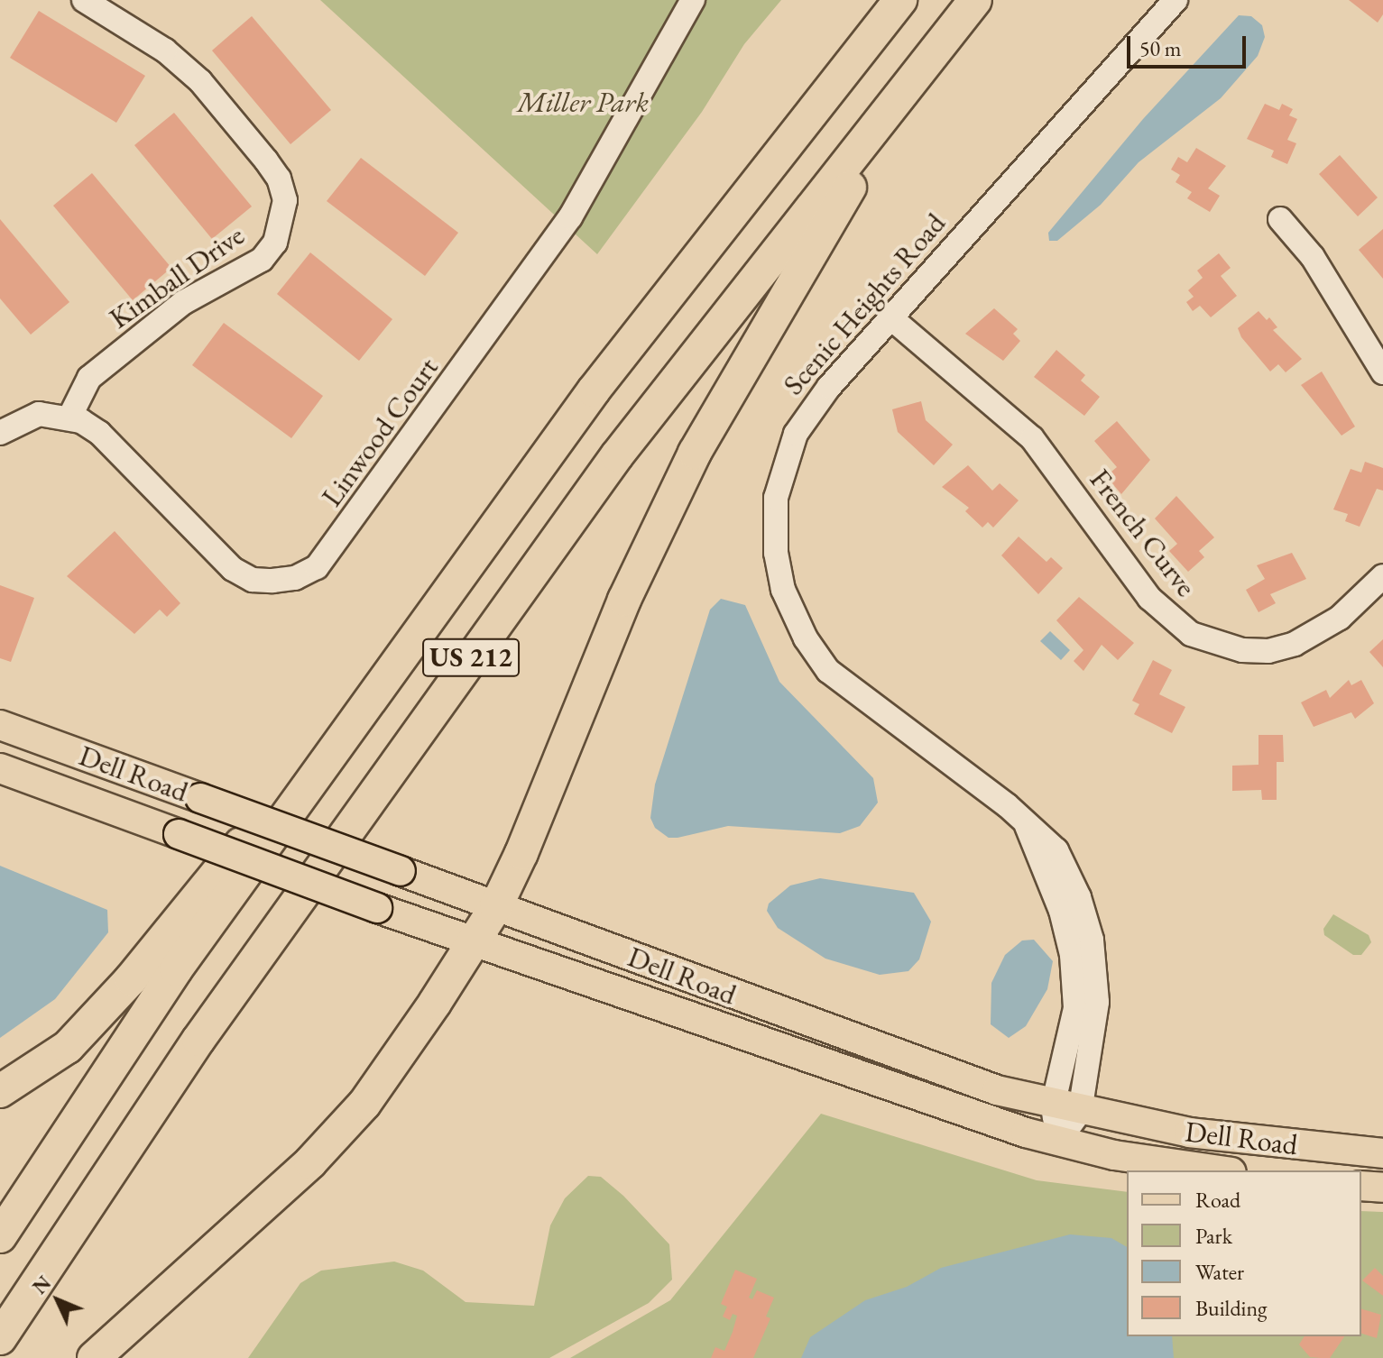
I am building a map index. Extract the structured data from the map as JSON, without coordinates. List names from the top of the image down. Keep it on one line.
{"streets":{"highway":["US 212"],"main road":["Dell Road"],"street":["Kimball Drive","Scenic Heights Road","Linwood Court","French Curve"]},"crossings":[["Kimball Drive","Linwood Court"],["Scenic Heights Road","French Curve"],["Scenic Heights Road","Dell Road"]],"parks":["Miller Park"],"legend":["Road","Park","Water","Building"],"scale_bar":"50 m","north":"top left"}
